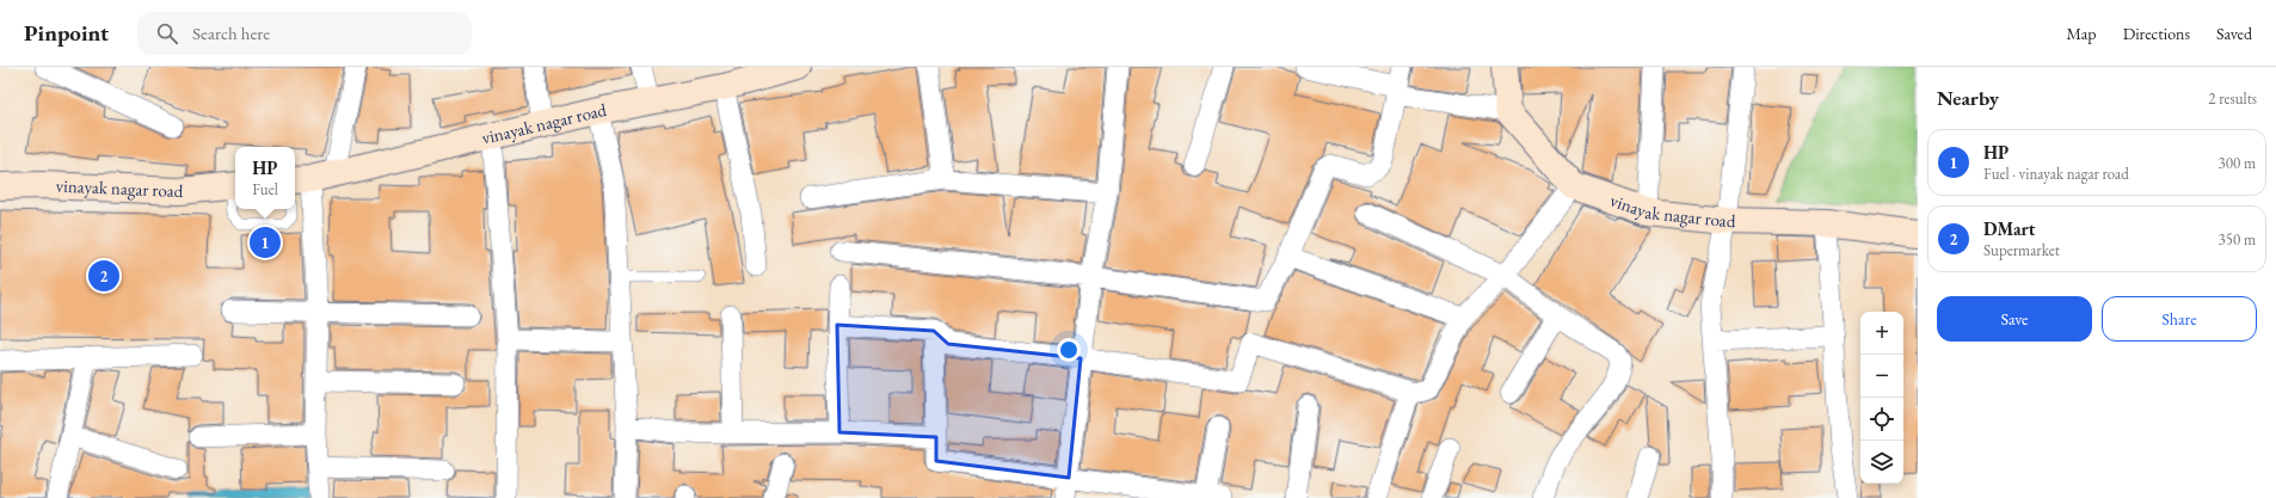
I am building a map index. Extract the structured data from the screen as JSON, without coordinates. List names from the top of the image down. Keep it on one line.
{"streets":{"street":["vinayak nagar road"]},"page":{"header":"Pinpoint","search":"Search here","nav":["Map","Directions","Saved"],"heading":["Nearby","2 results"],"list":[{"mark":"1","name":"HP","note":"Fuel · vinayak nagar road","value":"300 m"},{"mark":"2","name":"DMart","note":"Supermarket","value":"350 m"}],"popup":["HP","Fuel"],"pins":["1","2"],"buttons":["Save","Share"],"map_buttons":["+","−"]}}
